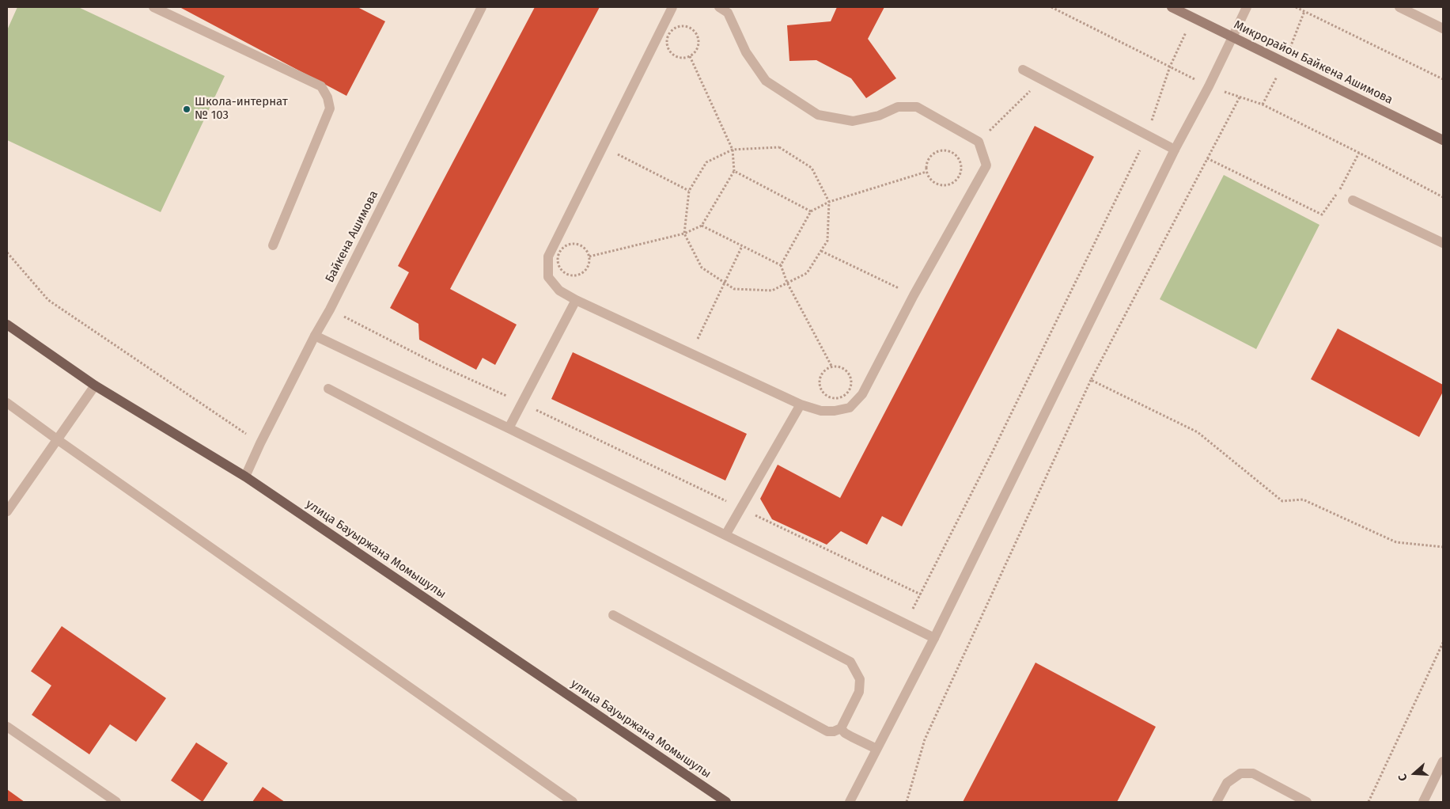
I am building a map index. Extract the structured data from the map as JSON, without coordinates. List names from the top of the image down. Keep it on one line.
{"streets":{"main road":["улица Бауыржана Момышулы"],"street":["Микрорайон Байкена Ашимова","Байкена Ашимова"]},"crossings":[["Байкена Ашимова","улица Бауыржана Момышулы"]],"places":["Школа-интернат № 103"],"north":"left"}
